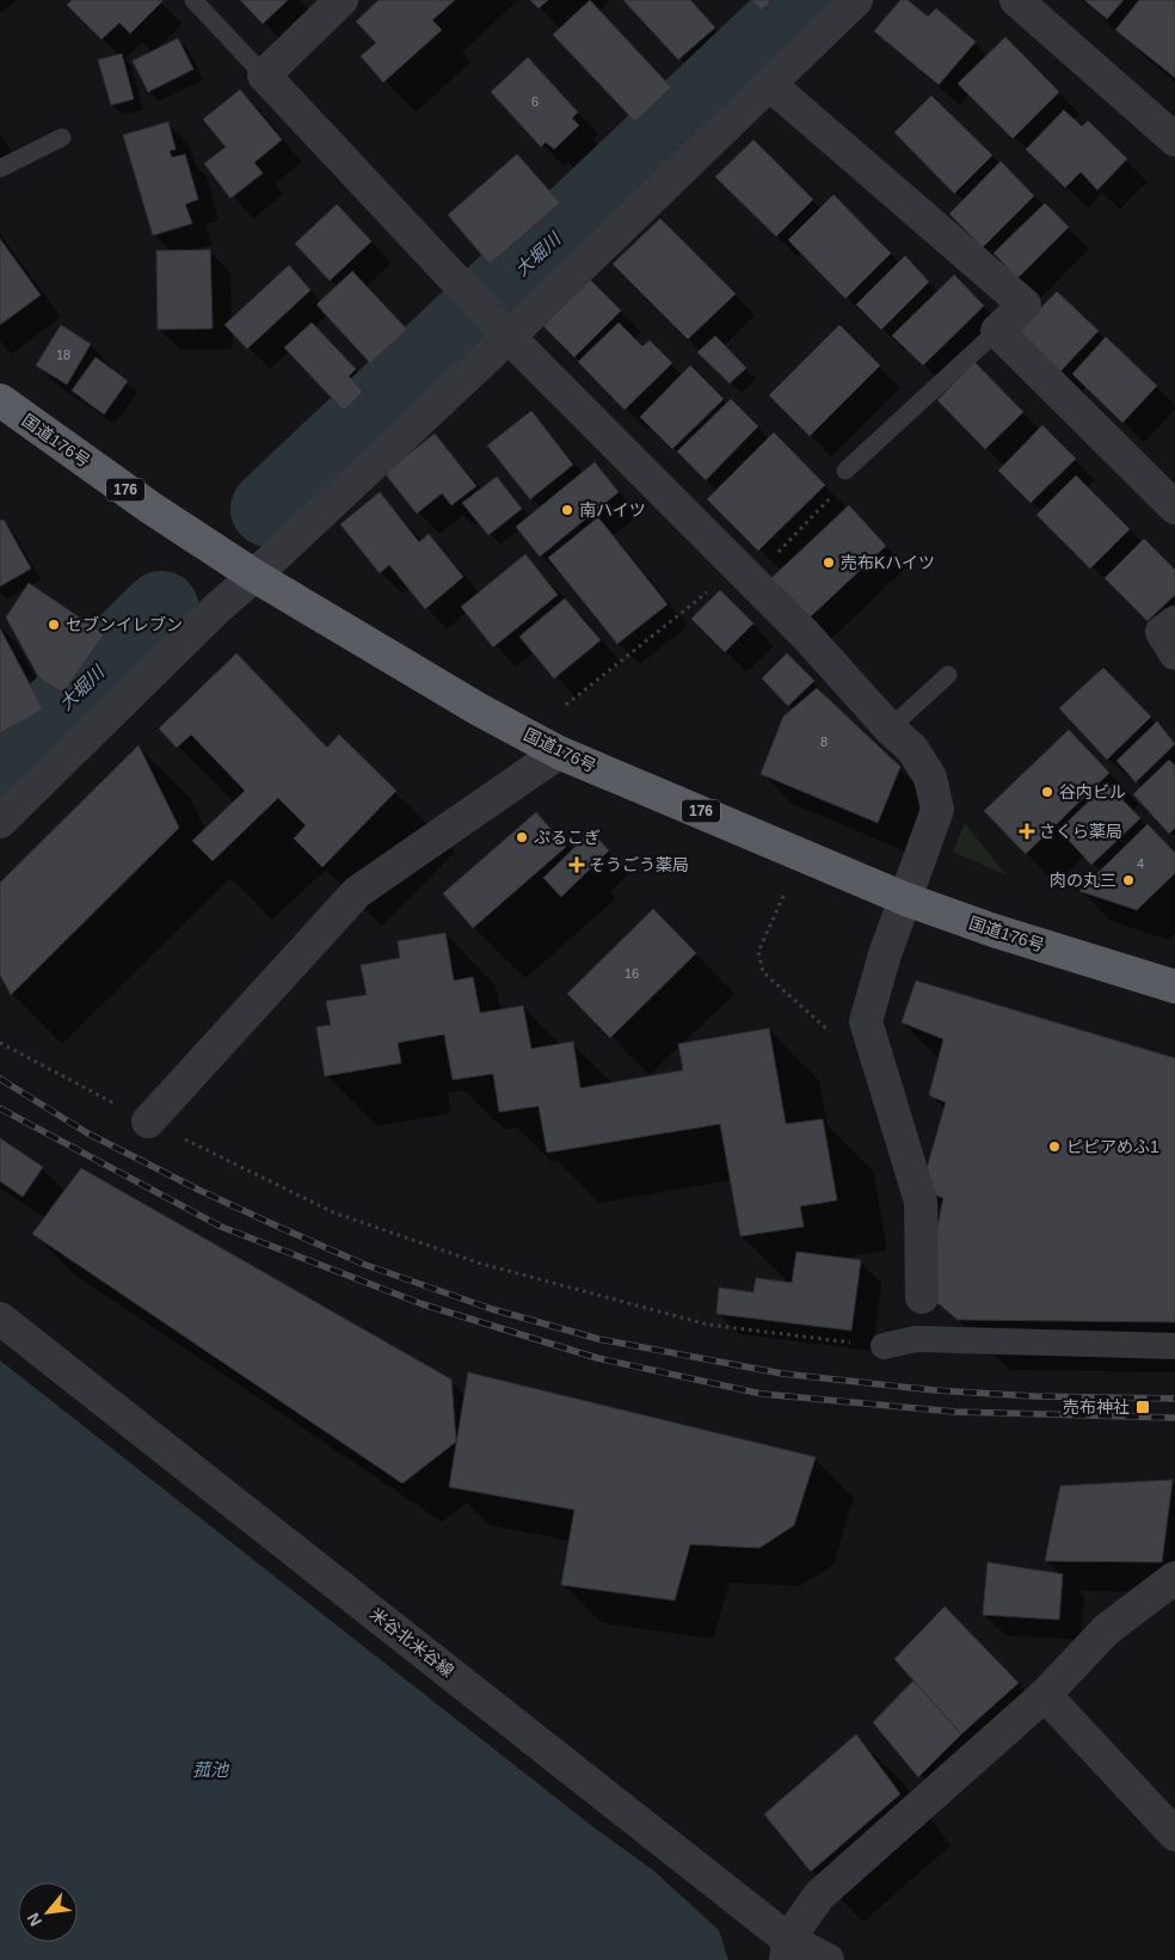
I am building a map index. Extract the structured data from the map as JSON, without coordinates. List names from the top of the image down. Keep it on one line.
{"streets":{"highway":["国道176号","176"],"street":["米谷北米谷線"]},"water":["大堀川","菰池"],"places":{"other":["南ハイツ","売布Kハイツ","セブンイレブン","谷内ビル","ぷるこぎ","肉の丸三","ピピアめふ1"],"health":["さくら薬局","そうごう薬局"],"transit":["売布神社"]},"house_numbers":["6","18","8","4","16"],"north":"bottom left"}
